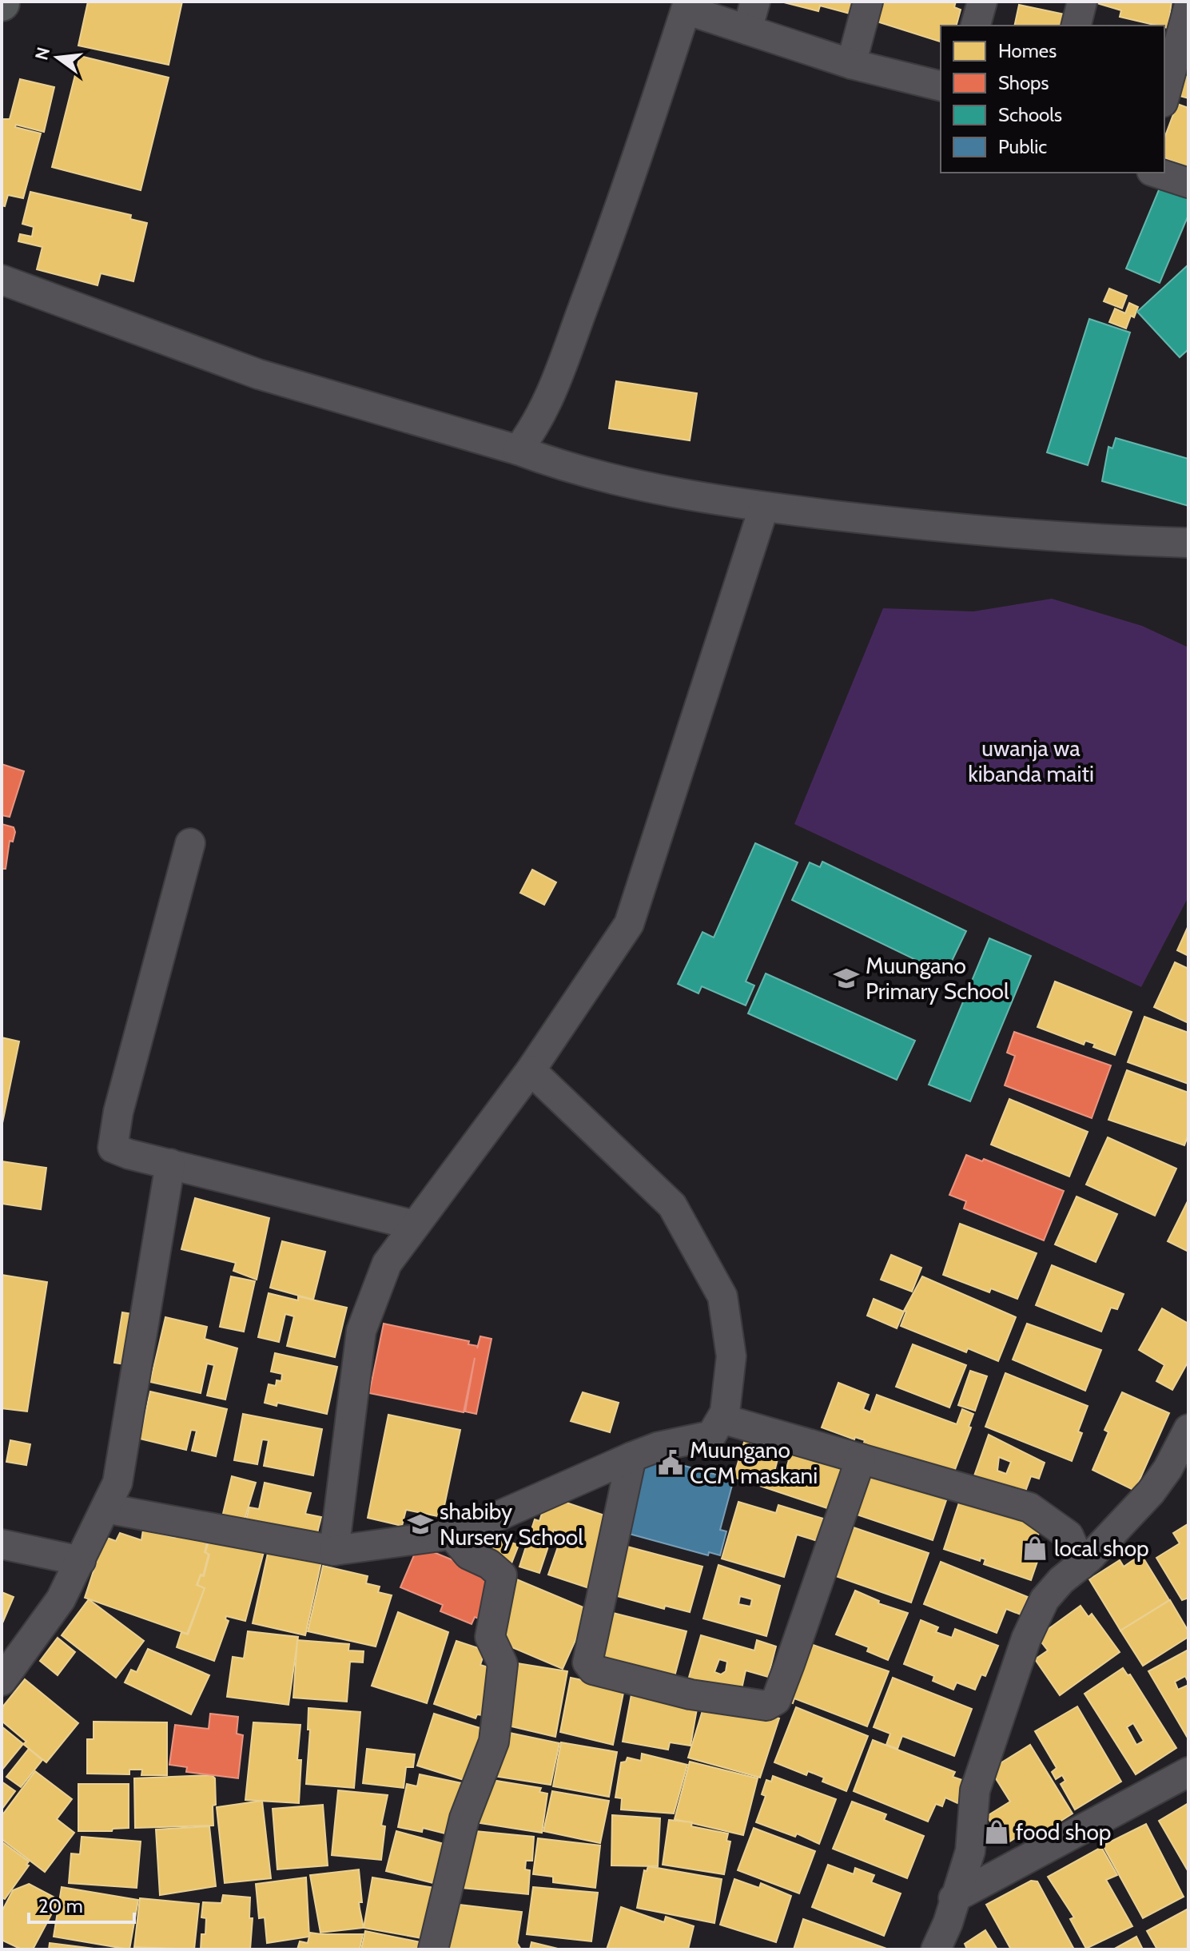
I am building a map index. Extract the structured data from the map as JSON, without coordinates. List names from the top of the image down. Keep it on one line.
{"parks":["uwanja wa kibanda maiti"],"places":{"school or university":["Muungano Primary School","shabiby Nursery School"],"public building":["Muungano CCM maskani"],"shop":["local shop","food shop"]},"legend":["Homes","Shops","Schools","Public"],"scale_bar":"20 m","north":"left"}
